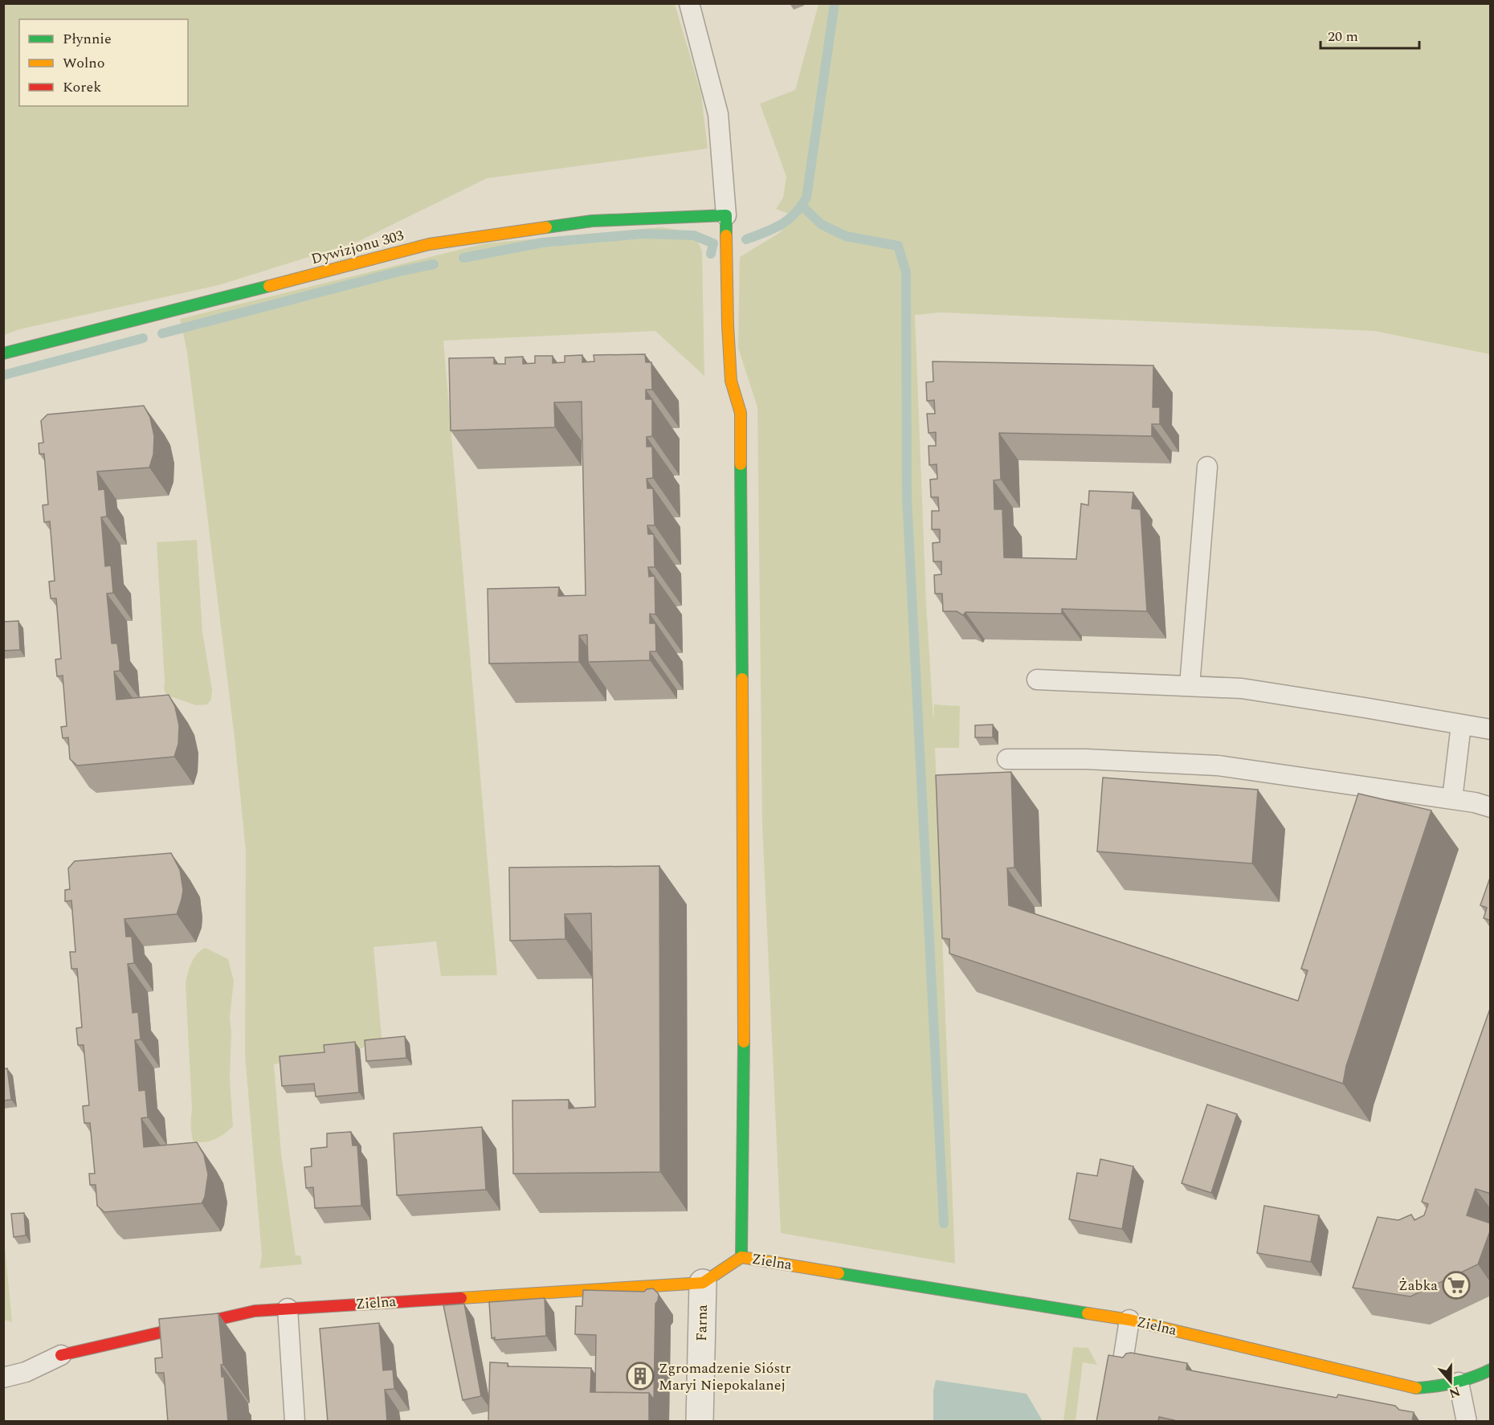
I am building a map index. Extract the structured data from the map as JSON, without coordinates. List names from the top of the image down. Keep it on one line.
{"streets":{"street":["Dywizjonu 303","Zielna","Farna"]},"crossings":[["Zielna","Farna"]],"places":{"supermarket":["Żabka"],"building":["Zgromadzenie Sióstr Maryi Niepokalanej"]},"legend":["Płynnie","Wolno","Korek"],"scale_bar":"20 m","north":"bottom"}
